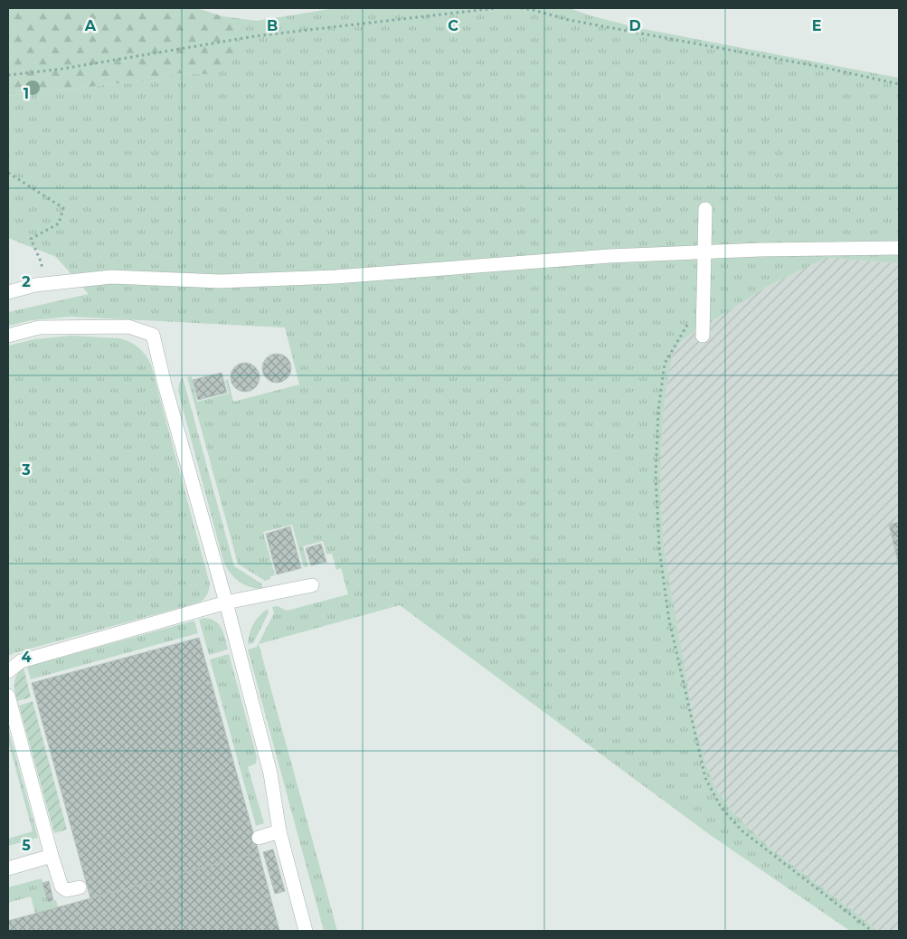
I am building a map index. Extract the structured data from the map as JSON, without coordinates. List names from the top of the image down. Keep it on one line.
{"grid":{"columns":["A","B","C","D","E"],"rows":["1","2","3","4","5"]}}
